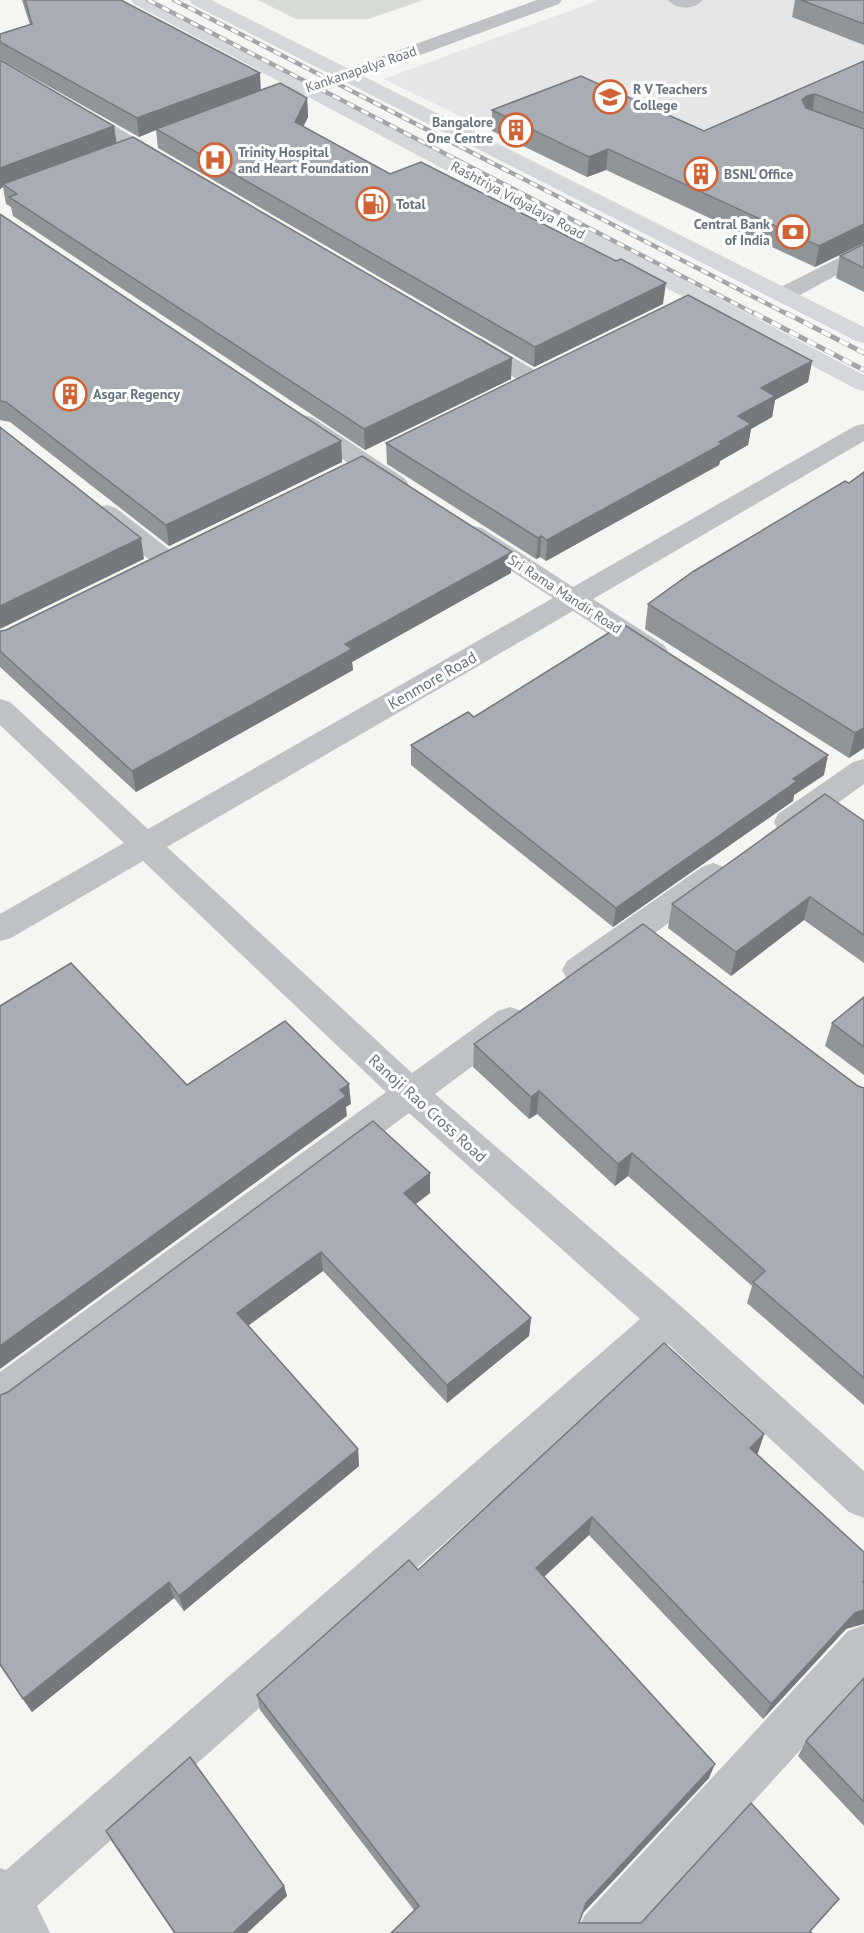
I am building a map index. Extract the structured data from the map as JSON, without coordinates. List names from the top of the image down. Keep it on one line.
{"streets":{"main road":["Rashtriya Vidyalaya Road"],"street":["Kankanapalya Road","Sri Rama Mandir Road","Kenmore Road","Ranoji Rao Cross Road"]},"crossings":[["Kankanapalya Road","Rashtriya Vidyalaya Road"],["Sri Rama Mandir Road","Kenmore Road"],["Kenmore Road","Ranoji Rao Cross Road"]],"places":{"school or university":["R V Teachers College"],"building":["Bangalore One Centre","BSNL Office","Asgar Regency"],"hospital":["Trinity Hospital and Heart Foundation"],"fuel station":["Total"],"bank":["Central Bank of India"]}}
